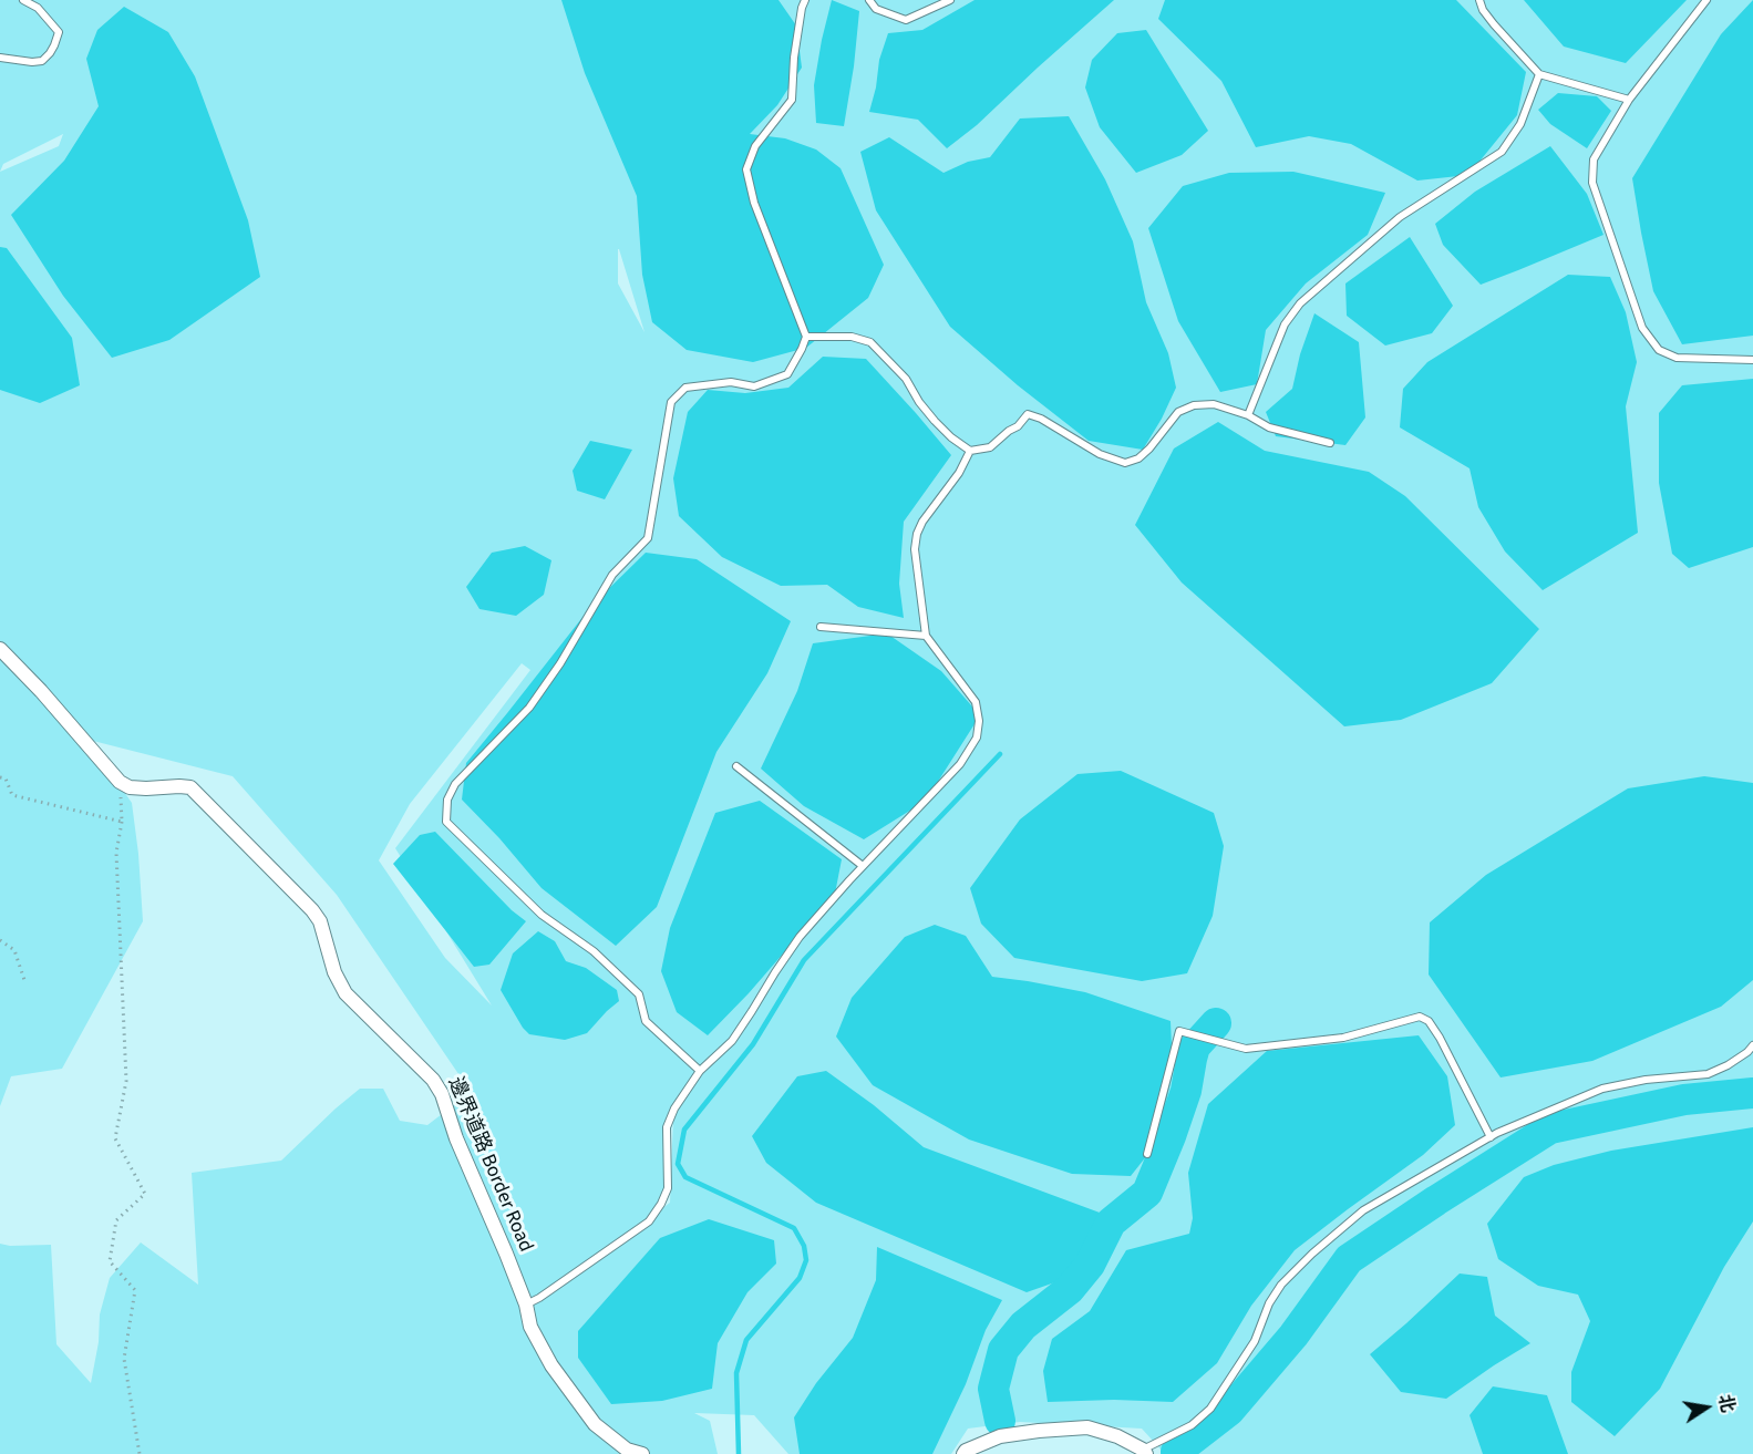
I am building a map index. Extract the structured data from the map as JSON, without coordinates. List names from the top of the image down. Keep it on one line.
{"streets":{"street":["邊界道路 Border Road"]},"north":"right"}
